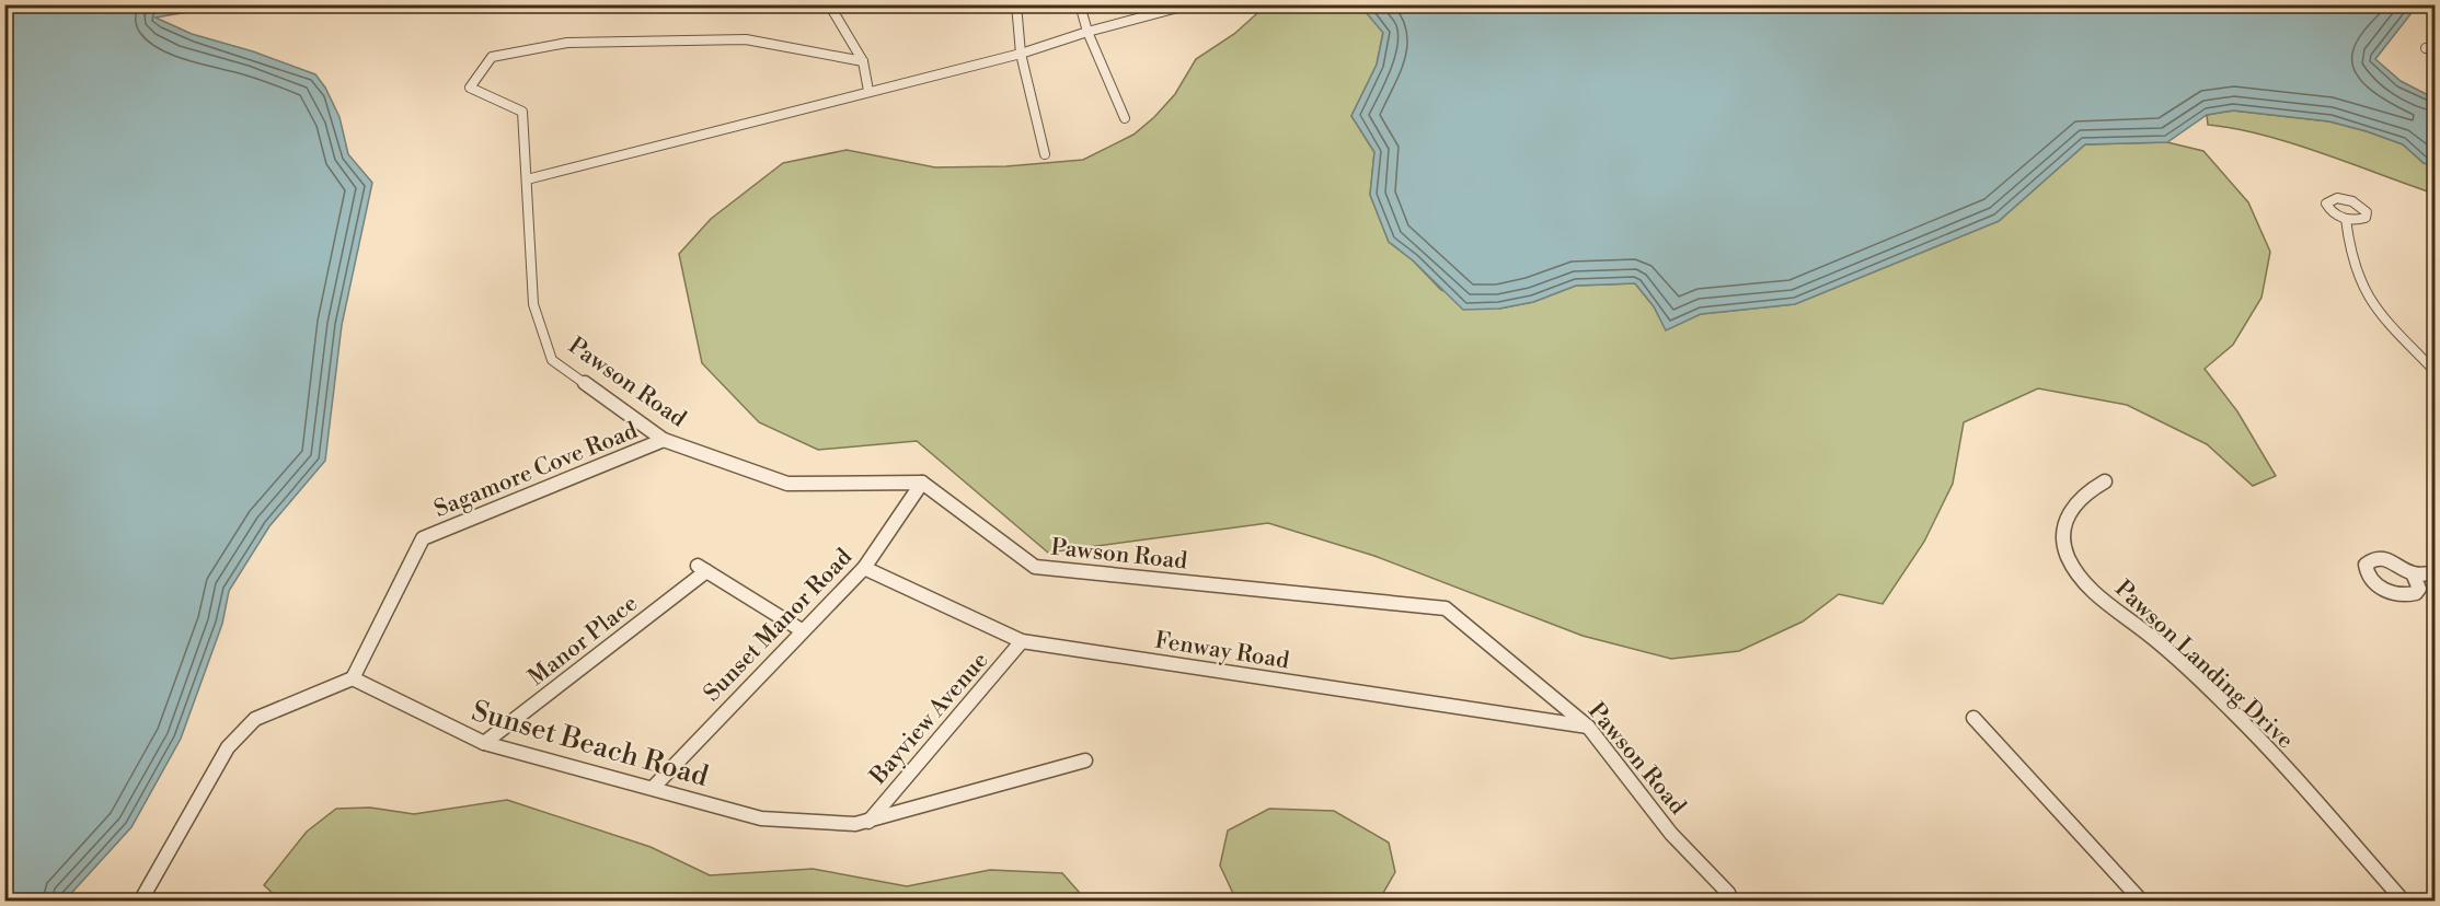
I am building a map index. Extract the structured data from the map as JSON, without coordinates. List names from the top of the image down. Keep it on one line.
{"streets":{"street":["Pawson Road","Sagamore Cove Road","Sunset Manor Road","Manor Place","Fenway Road","Pawson Landing Drive","Bayview Avenue","Sunset Beach Road"]},"crossings":[["Pawson Road","Sagamore Cove Road"],["Pawson Road","Sunset Manor Road"],["Pawson Road","Fenway Road"],["Sagamore Cove Road","Sunset Beach Road"],["Sunset Manor Road","Manor Place"],["Sunset Manor Road","Fenway Road"],["Sunset Manor Road","Sunset Beach Road"],["Manor Place","Sunset Beach Road"],["Fenway Road","Bayview Avenue"],["Bayview Avenue","Sunset Beach Road"]]}
